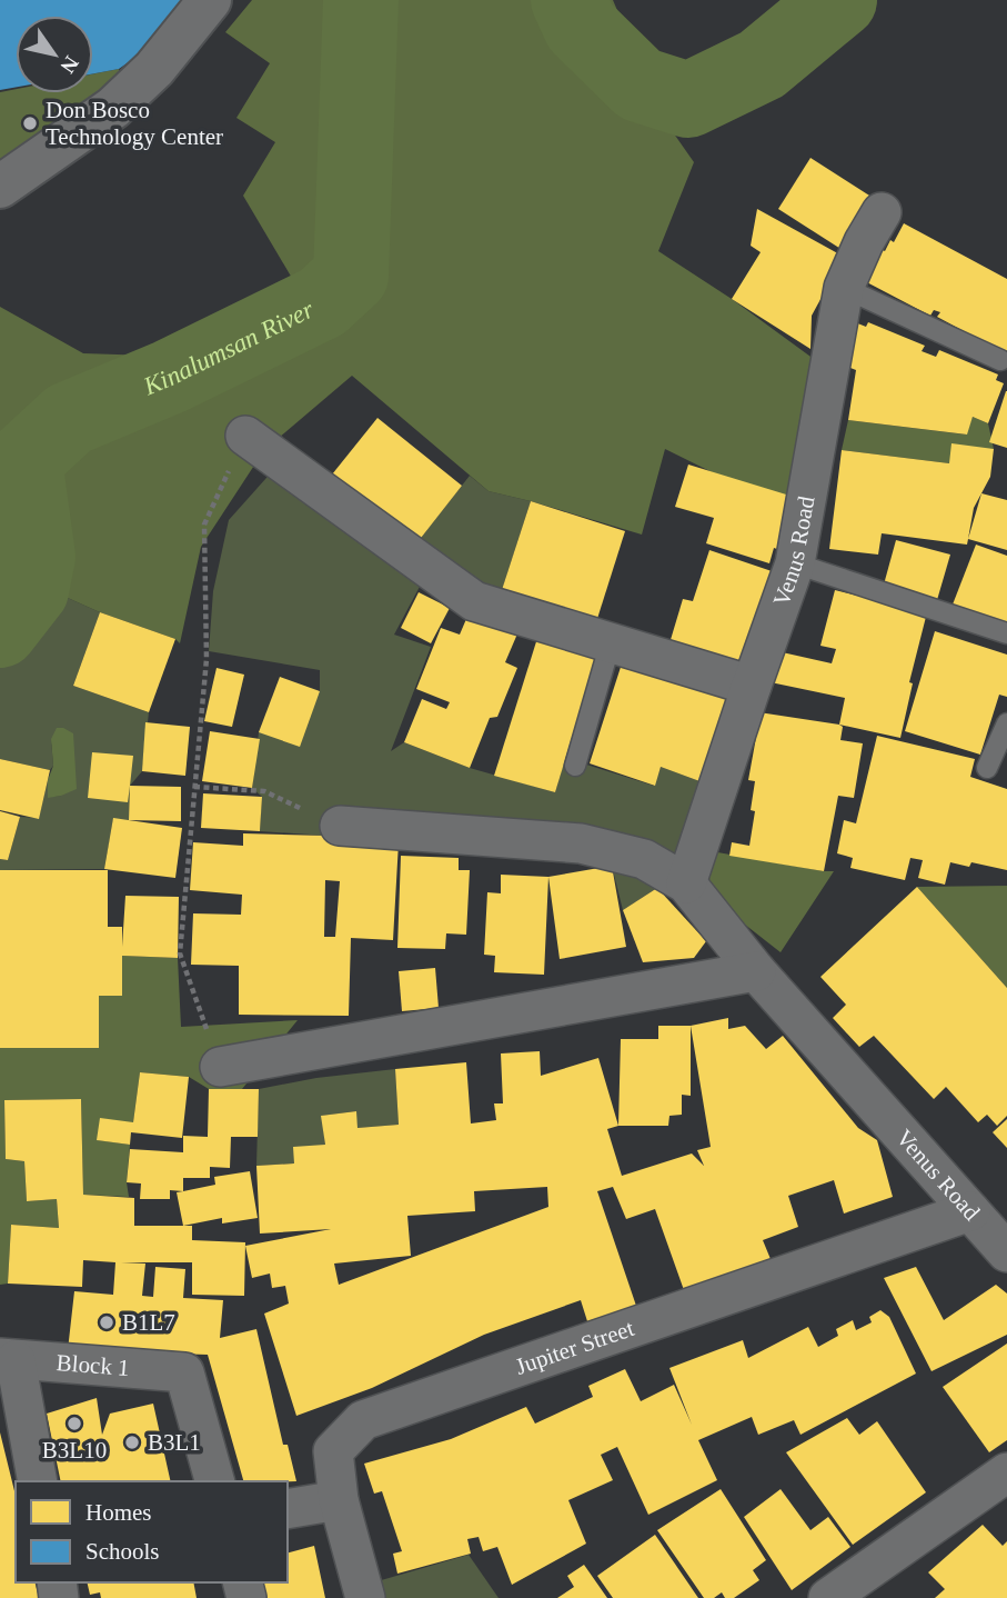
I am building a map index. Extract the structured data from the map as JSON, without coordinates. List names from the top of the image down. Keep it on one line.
{"streets":{"street":["Venus Road","Jupiter Street","Block 1"]},"crossings":[["Venus Road","Jupiter Street"]],"water":["Kinalumsan River"],"places":["Don Bosco Technology Center","B1L7","B3L10","B3L1"],"legend":["Homes","Schools"],"north":"bottom right"}
